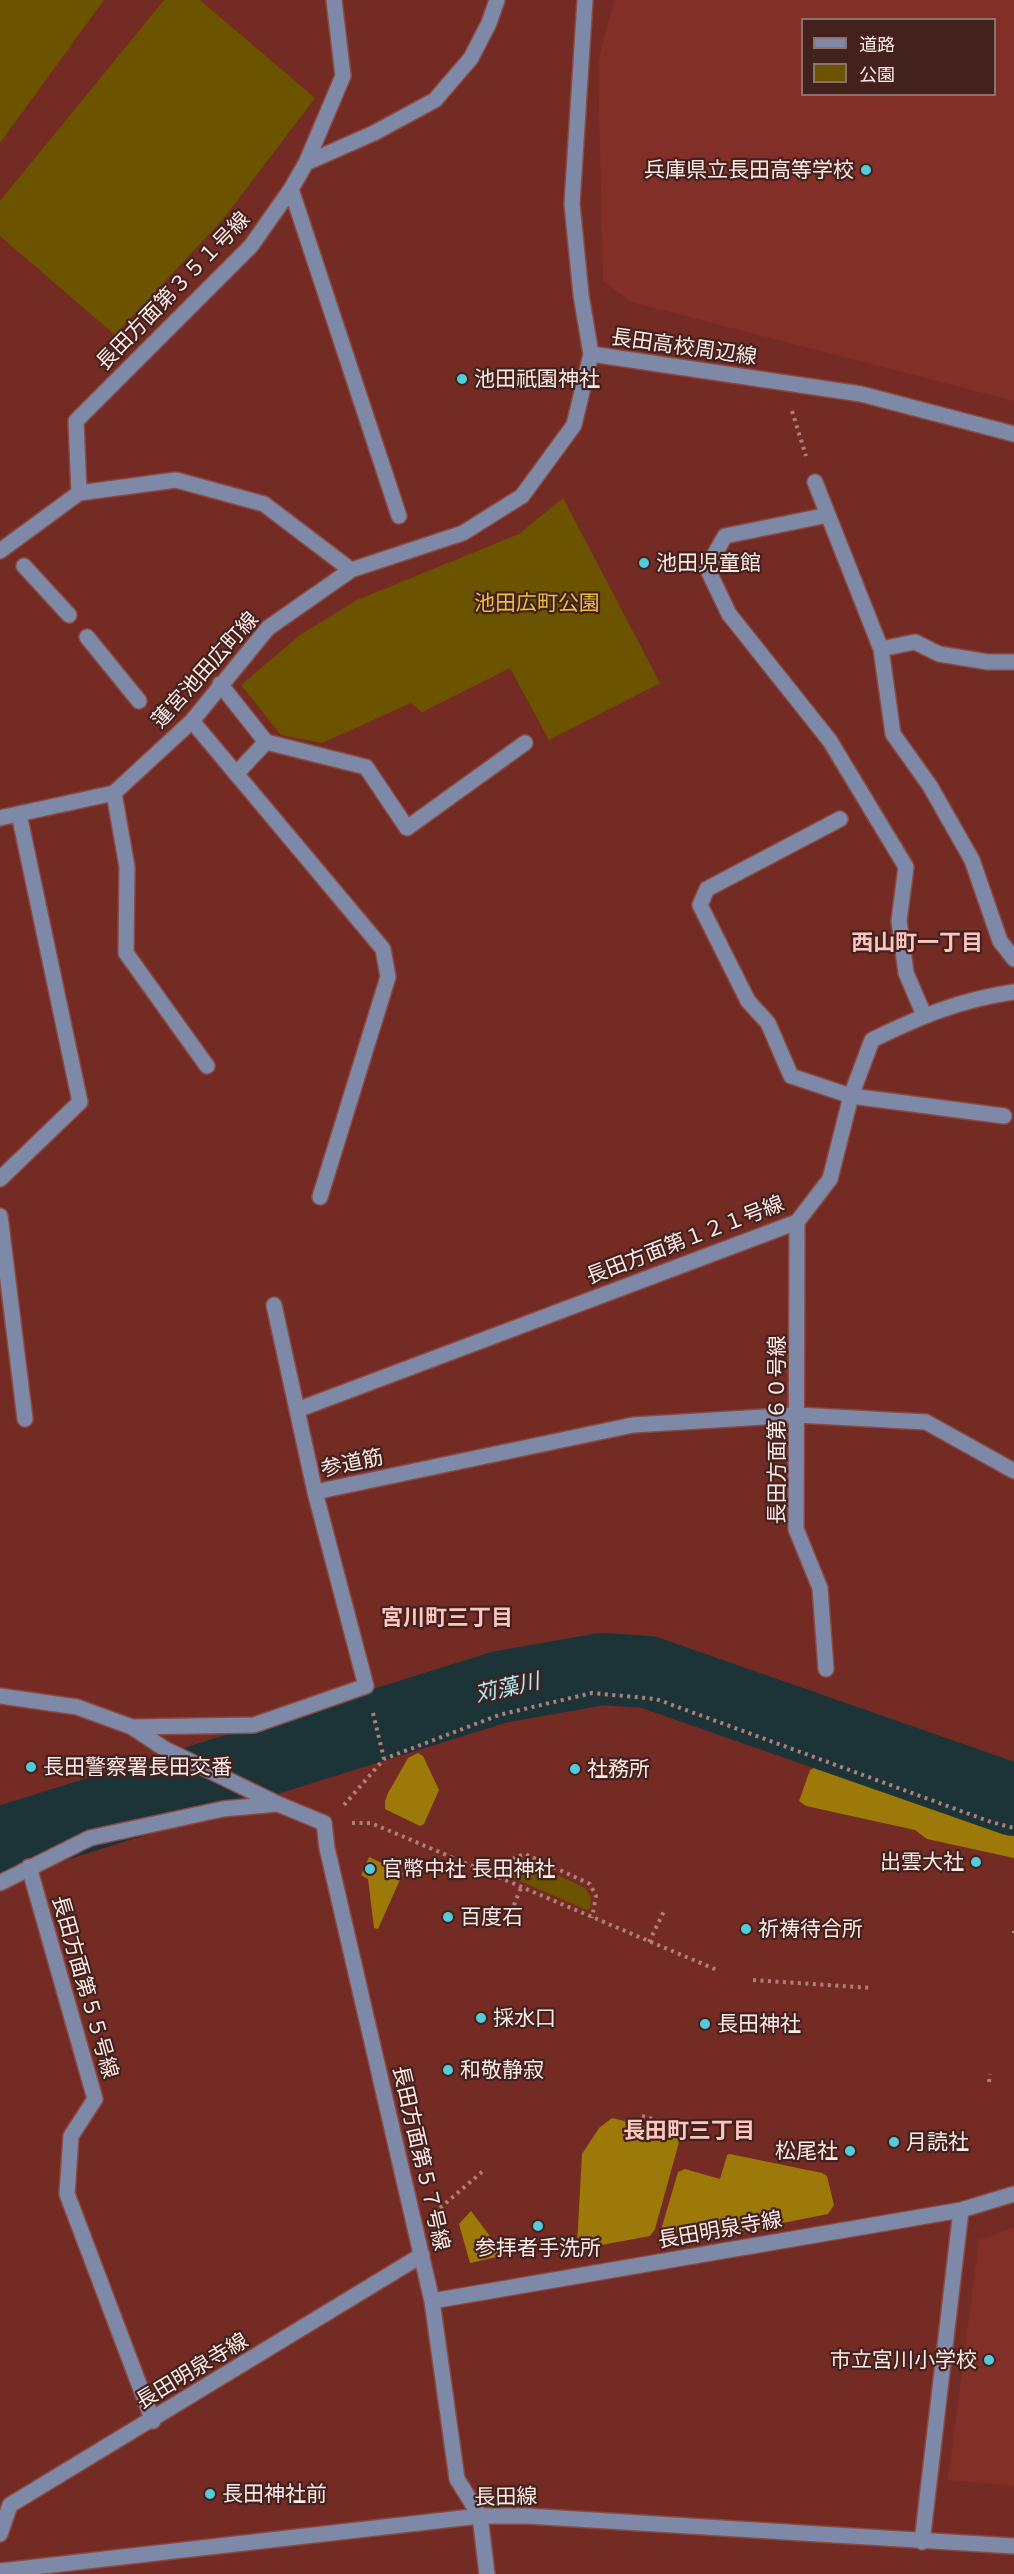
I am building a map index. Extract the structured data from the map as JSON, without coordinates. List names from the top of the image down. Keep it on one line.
{"streets":{"street":["長田方面第３５１号線","長田高校周辺線","蓮宮池田広町線","長田方面第１２１号線","長田方面第６０号線","参道筋","長田方面第５５号線","長田方面第５７号線","長田明泉寺線","長田線"]},"crossings":[["長田高校周辺線","蓮宮池田広町線"],["長田方面第１２１号線","長田方面第６０号線"],["長田方面第６０号線","参道筋"],["長田方面第５５号線","長田明泉寺線"],["長田方面第５７号線","長田明泉寺線"],["長田方面第５７号線","長田線"]],"districts":["西山町一丁目","宮川町三丁目","長田町三丁目"],"water":["苅藻川"],"parks":["池田広町公園"],"places":["兵庫県立長田高等学校","池田祇園神社","池田児童館","長田警察署長田交番","社務所","出雲大社","官幣中社 長田神社","百度石","祈祷待合所","採水口","長田神社","和敬静寂","月読社","松尾社","参拝者手洗所","市立宮川小学校","長田神社前"],"legend":["道路","公園"]}
